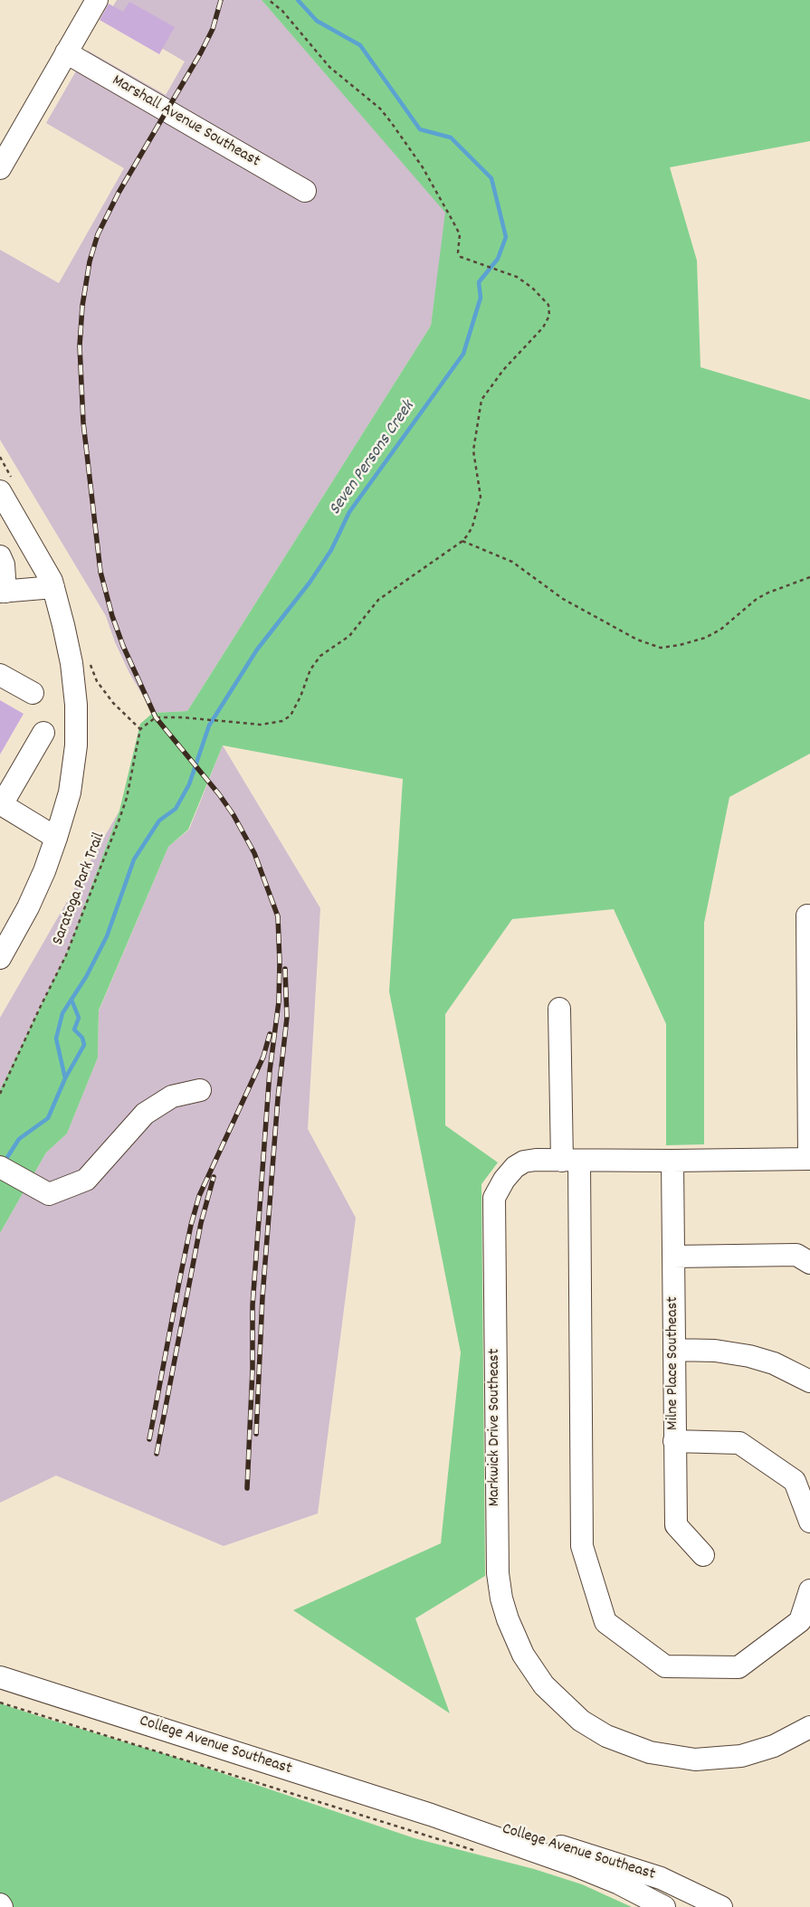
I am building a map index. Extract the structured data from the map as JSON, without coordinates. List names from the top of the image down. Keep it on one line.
{"streets":{"street":["Marshall Avenue Southeast","Milne Place Southeast","Markwick Drive Southeast","College Avenue Southeast"],"path":["Saratoga Park Trail"]},"crossings":[["Milne Place Southeast","Markwick Drive Southeast"]],"water":["Seven Persons Creek"]}
